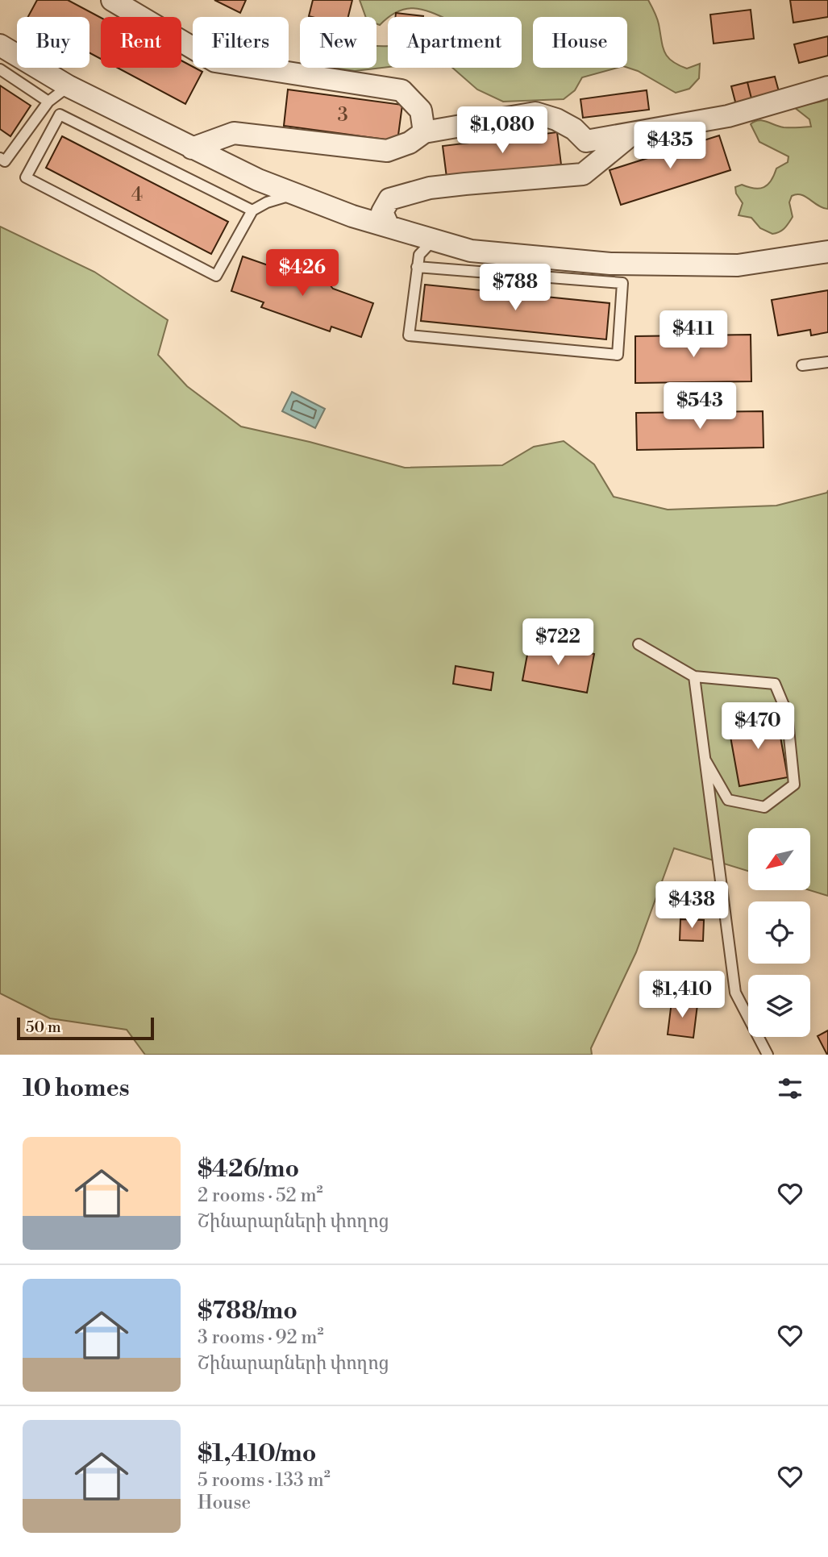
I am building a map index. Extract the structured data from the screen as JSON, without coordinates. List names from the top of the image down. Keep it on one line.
{"house_numbers":["3","4"],"scale_bar":"50 m","north":"bottom left","page":{"chip":["Buy","Rent","Filters","New","Apartment","House"],"price":["$1,080","$435","$426","$788","$411","$543","$722","$470","$438","$1,410"],"scale":"50 m","heading":"10 homes","list":[{"name":"$426/mo","note":"2 rooms · 52 m² · Շինարարների փողոց"},{"name":"$788/mo","note":"3 rooms · 92 m² · Շինարարների փողոց"},{"name":"$1,410/mo","note":"5 rooms · 133 m² · House"}]}}
